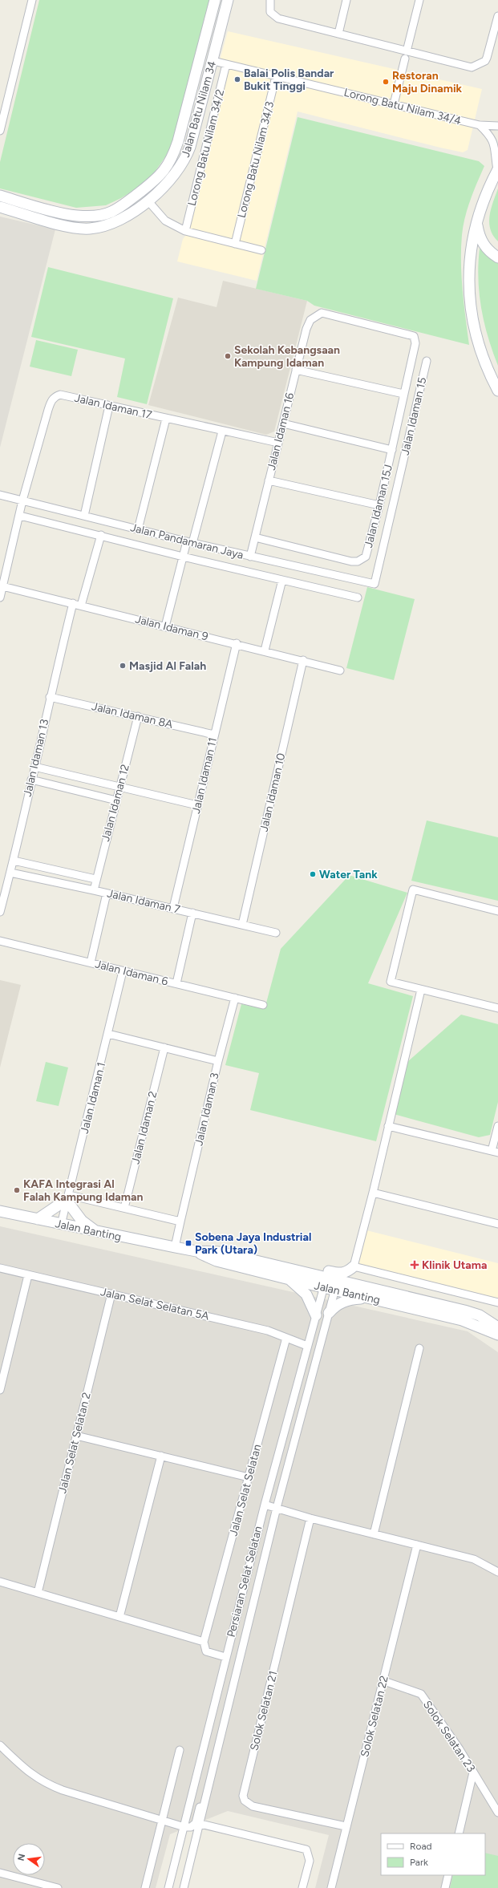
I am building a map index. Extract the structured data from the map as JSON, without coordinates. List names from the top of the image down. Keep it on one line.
{"streets":{"main road":["Jalan Batu Nilam 34","Jalan Banting"],"street":["Lorong Batu Nilam 34/4","Lorong Batu Nilam 34/2","Lorong Batu Nilam 34/3","Jalan Idaman 17","Jalan Idaman 15","Jalan Idaman 16","Jalan Idaman 15J","Jalan Pandamaran Jaya","Jalan Idaman 9","Jalan Idaman 8A","Jalan Idaman 13","Jalan Idaman 11","Jalan Idaman 10","Jalan Idaman 12","Jalan Idaman 7","Jalan Idaman 6","Jalan Idaman 1","Jalan Idaman 3","Jalan Idaman 2","Jalan Selat Selatan 5A","Jalan Selat Selatan 2","Jalan Selat Selatan","Persiaran Selat Selatan","Solok Selatan 21","Solok Selatan 22","Solok Selatan 23"]},"crossings":[["Lorong Batu Nilam 34/4","Jalan Batu Nilam 34"],["Lorong Batu Nilam 34/4","Lorong Batu Nilam 34/2"],["Lorong Batu Nilam 34/4","Lorong Batu Nilam 34/3"],["Jalan Idaman 17","Jalan Idaman 16"],["Jalan Idaman 17","Jalan Pandamaran Jaya"],["Jalan Idaman 17","Jalan Idaman 9"],["Jalan Idaman 15","Jalan Pandamaran Jaya"],["Jalan Idaman 16","Jalan Idaman 15J"],["Jalan Idaman 16","Jalan Pandamaran Jaya"],["Jalan Idaman 9","Jalan Idaman 13"],["Jalan Idaman 9","Jalan Idaman 11"],["Jalan Idaman 9","Jalan Idaman 10"],["Jalan Idaman 8A","Jalan Idaman 13"],["Jalan Idaman 8A","Jalan Idaman 11"],["Jalan Idaman 8A","Jalan Idaman 12"],["Jalan Idaman 13","Jalan Idaman 7"],["Jalan Idaman 11","Jalan Idaman 7"],["Jalan Idaman 10","Jalan Idaman 7"],["Jalan Idaman 12","Jalan Idaman 7"],["Jalan Idaman 6","Jalan Idaman 1"],["Jalan Idaman 6","Jalan Idaman 3"],["Jalan Idaman 1","Jalan Banting"],["Jalan Idaman 3","Jalan Banting"],["Jalan Banting","Persiaran Selat Selatan"],["Jalan Selat Selatan 5A","Jalan Selat Selatan 2"],["Jalan Selat Selatan 5A","Jalan Selat Selatan"],["Jalan Selat Selatan 5A","Persiaran Selat Selatan"],["Solok Selatan 21","Solok Selatan 22"],["Solok Selatan 22","Solok Selatan 23"]],"places":{"other":["Balai Polis Bandar Bukit Tinggi","Restoran Maju Dinamik","Sekolah Kebangsaan Kampung Idaman","Masjid Al Falah","Water Tank","KAFA Integrasi Al Falah Kampung Idaman"],"transit":["Sobena Jaya Industrial Park (Utara)"],"health":["Klinik Utama"]},"legend":["Road","Park"],"north":"left"}
